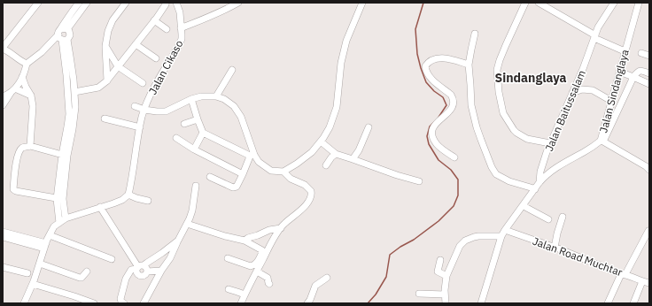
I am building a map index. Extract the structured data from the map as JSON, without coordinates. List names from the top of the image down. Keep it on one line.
{"streets":{"street":["Jalan Cikaso","Jalan Sindanglaya","Jalan Baitussalam","Jalan Road Muchtar"]},"crossings":[["Jalan Sindanglaya","Jalan Baitussalam"],["Jalan Sindanglaya","Jalan Road Muchtar"]],"districts":["Sindanglaya"]}
